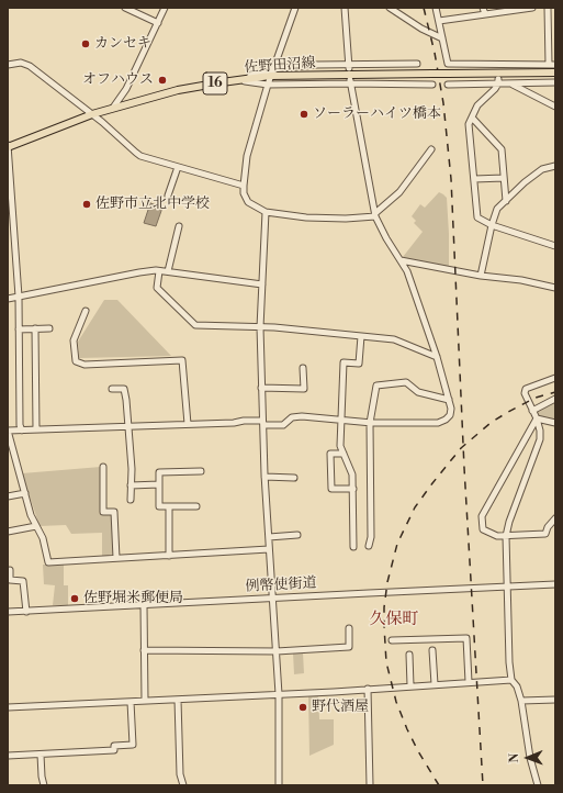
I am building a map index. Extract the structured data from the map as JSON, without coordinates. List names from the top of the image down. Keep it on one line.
{"streets":{"main road":["佐野田沼線","16"],"street":["例幣使街道"]},"districts":["久保町"],"places":["カンセキ","オフハウス","ソーラーハイツ橋本","佐野市立北中学校","佐野堀米郵便局","野代酒屋"],"north":"left"}
